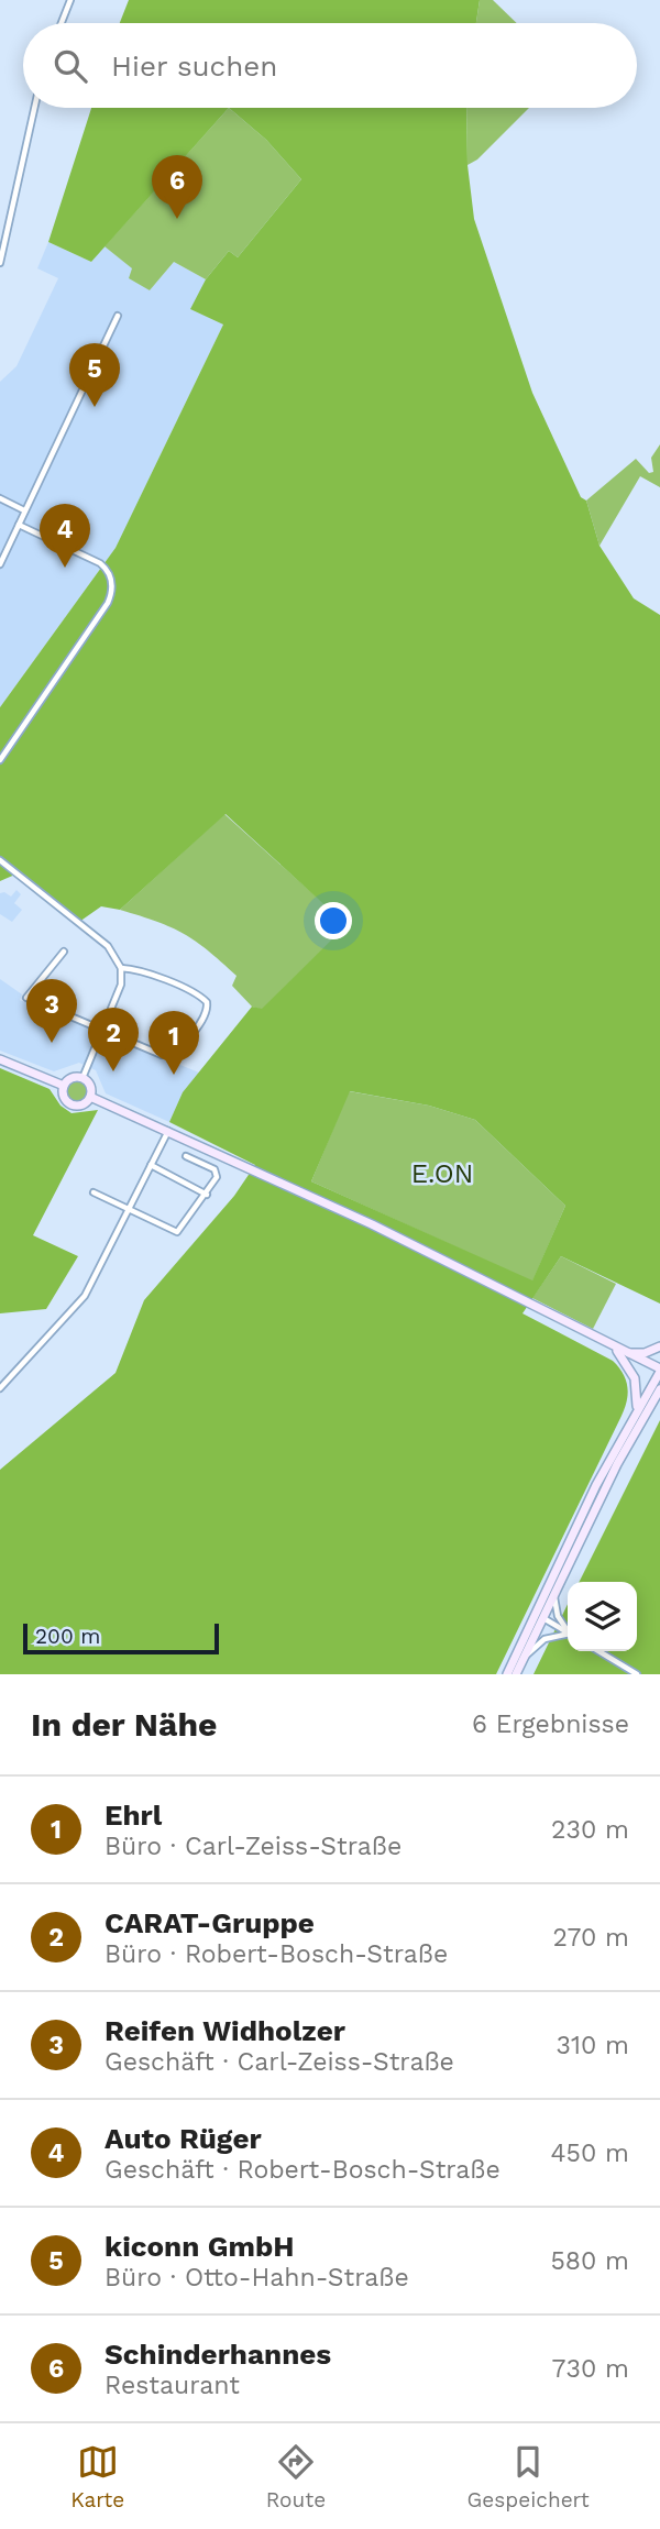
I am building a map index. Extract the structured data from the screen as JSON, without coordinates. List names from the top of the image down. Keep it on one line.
{"parks":["E.ON"],"scale_bar":"200 m","page":{"search":"Hier suchen","pins":["6","5","4","3","2","1"],"scale":"200 m","heading":["In der Nähe","6 Ergebnisse"],"list":[{"mark":"1","name":"Ehrl","note":"Büro · Carl-Zeiss-Straße","value":"230 m"},{"mark":"2","name":"CARAT-Gruppe","note":"Büro · Robert-Bosch-Straße","value":"270 m"},{"mark":"3","name":"Reifen Widholzer","note":"Geschäft · Carl-Zeiss-Straße","value":"310 m"},{"mark":"4","name":"Auto Rüger","note":"Geschäft · Robert-Bosch-Straße","value":"450 m"},{"mark":"5","name":"kiconn GmbH","note":"Büro · Otto-Hahn-Straße","value":"580 m"},{"mark":"6","name":"Schinderhannes","note":"Restaurant","value":"730 m"}],"nav":["Karte","Route","Gespeichert"]}}
